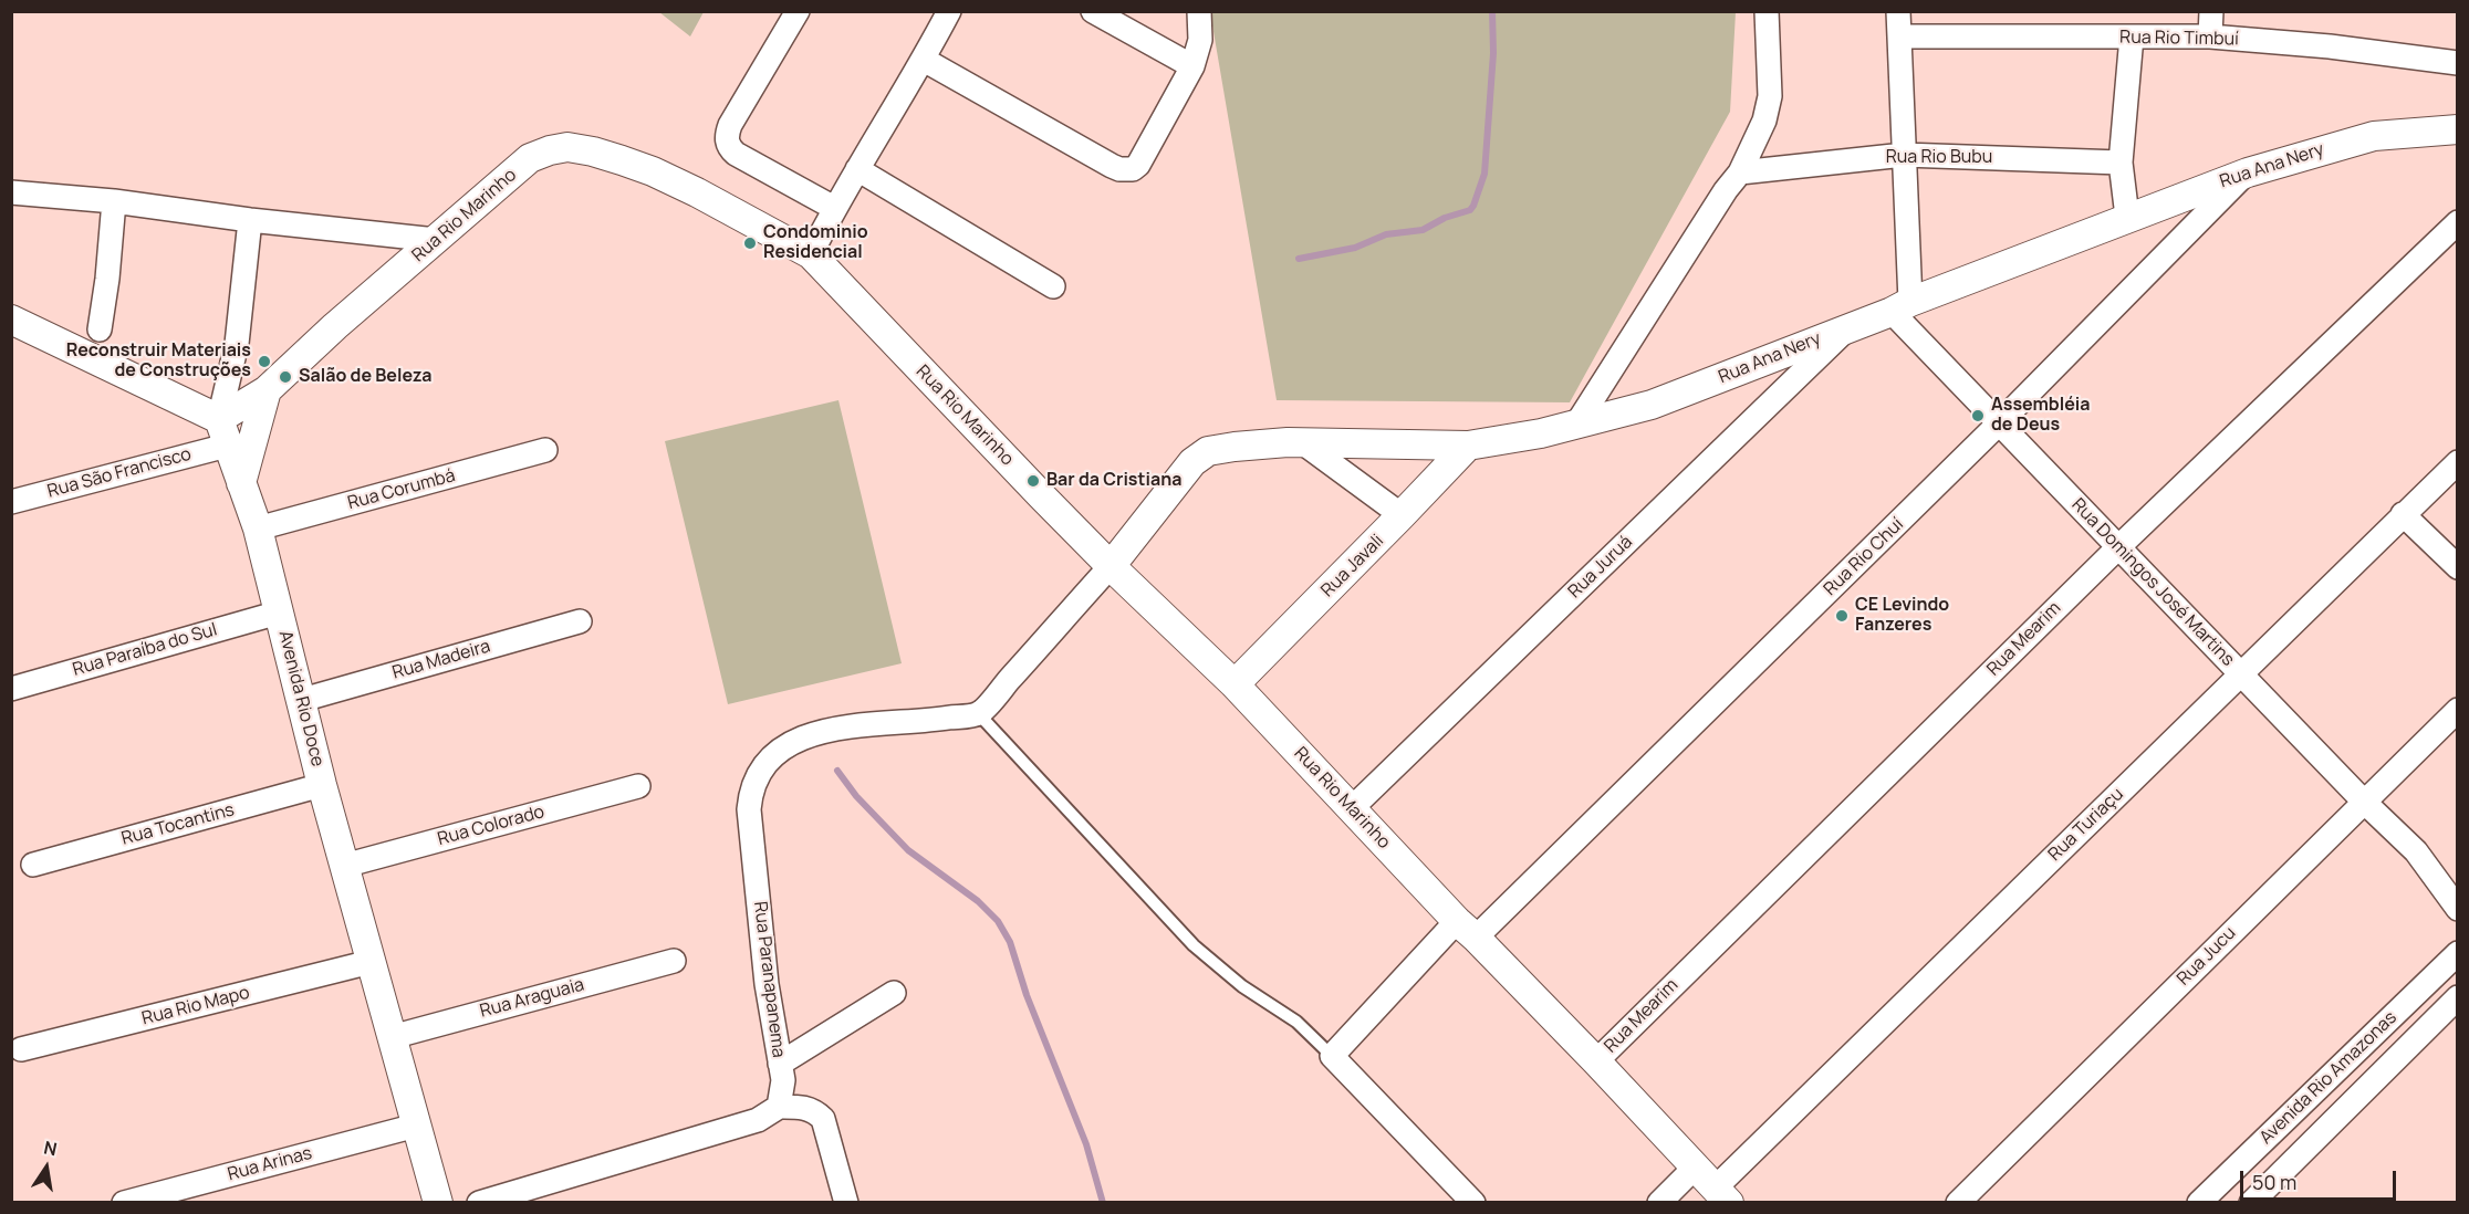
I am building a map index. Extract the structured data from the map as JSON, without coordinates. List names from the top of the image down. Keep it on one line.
{"streets":{"street":["Rua Rio Timbuí","Rua Rio Bubu","Rua Ana Nery","Rua Rio Marinho","Rua São Francisco","Rua Corumbá","Rua Rio Chuí","Rua Javali","Rua Juruá","Rua Domingos José Martins","Rua Mearim","Rua Paraíba do Sul","Rua Madeira","Avenida Rio Doce","Rua Tocantins","Rua Turiaçu","Rua Colorado","Rua Jucu","Rua Paranapanema","Rua Araguaia","Rua Rio Mapo","Avenida Rio Amazonas","Rua Arinas"]},"crossings":[["Rua Ana Nery","Rua Rio Marinho"],["Rua Ana Nery","Rua Rio Chuí"],["Rua Ana Nery","Rua Javali"],["Rua Ana Nery","Rua Juruá"],["Rua Ana Nery","Rua Domingos José Martins"],["Rua Rio Marinho","Rua São Francisco"],["Rua Rio Marinho","Rua Rio Chuí"],["Rua Rio Marinho","Rua Javali"],["Rua Rio Marinho","Rua Juruá"],["Rua Rio Marinho","Rua Mearim"],["Rua Rio Marinho","Avenida Rio Doce"],["Rua Rio Marinho","Rua Turiaçu"],["Rua São Francisco","Avenida Rio Doce"],["Rua Corumbá","Avenida Rio Doce"],["Rua Rio Chuí","Rua Domingos José Martins"],["Rua Domingos José Martins","Rua Mearim"],["Rua Domingos José Martins","Rua Turiaçu"],["Rua Domingos José Martins","Rua Jucu"],["Rua Paraíba do Sul","Avenida Rio Doce"],["Rua Madeira","Avenida Rio Doce"],["Avenida Rio Doce","Rua Tocantins"],["Avenida Rio Doce","Rua Colorado"],["Avenida Rio Doce","Rua Araguaia"],["Avenida Rio Doce","Rua Rio Mapo"],["Avenida Rio Doce","Rua Arinas"]],"places":["Condominio Residencial","Reconstruir Materiais de Construções","Salão de Beleza","Assembléia de Deus","Bar da Cristiana","CE Levindo Fanzeres"],"scale_bar":"50 m","north":"top"}
